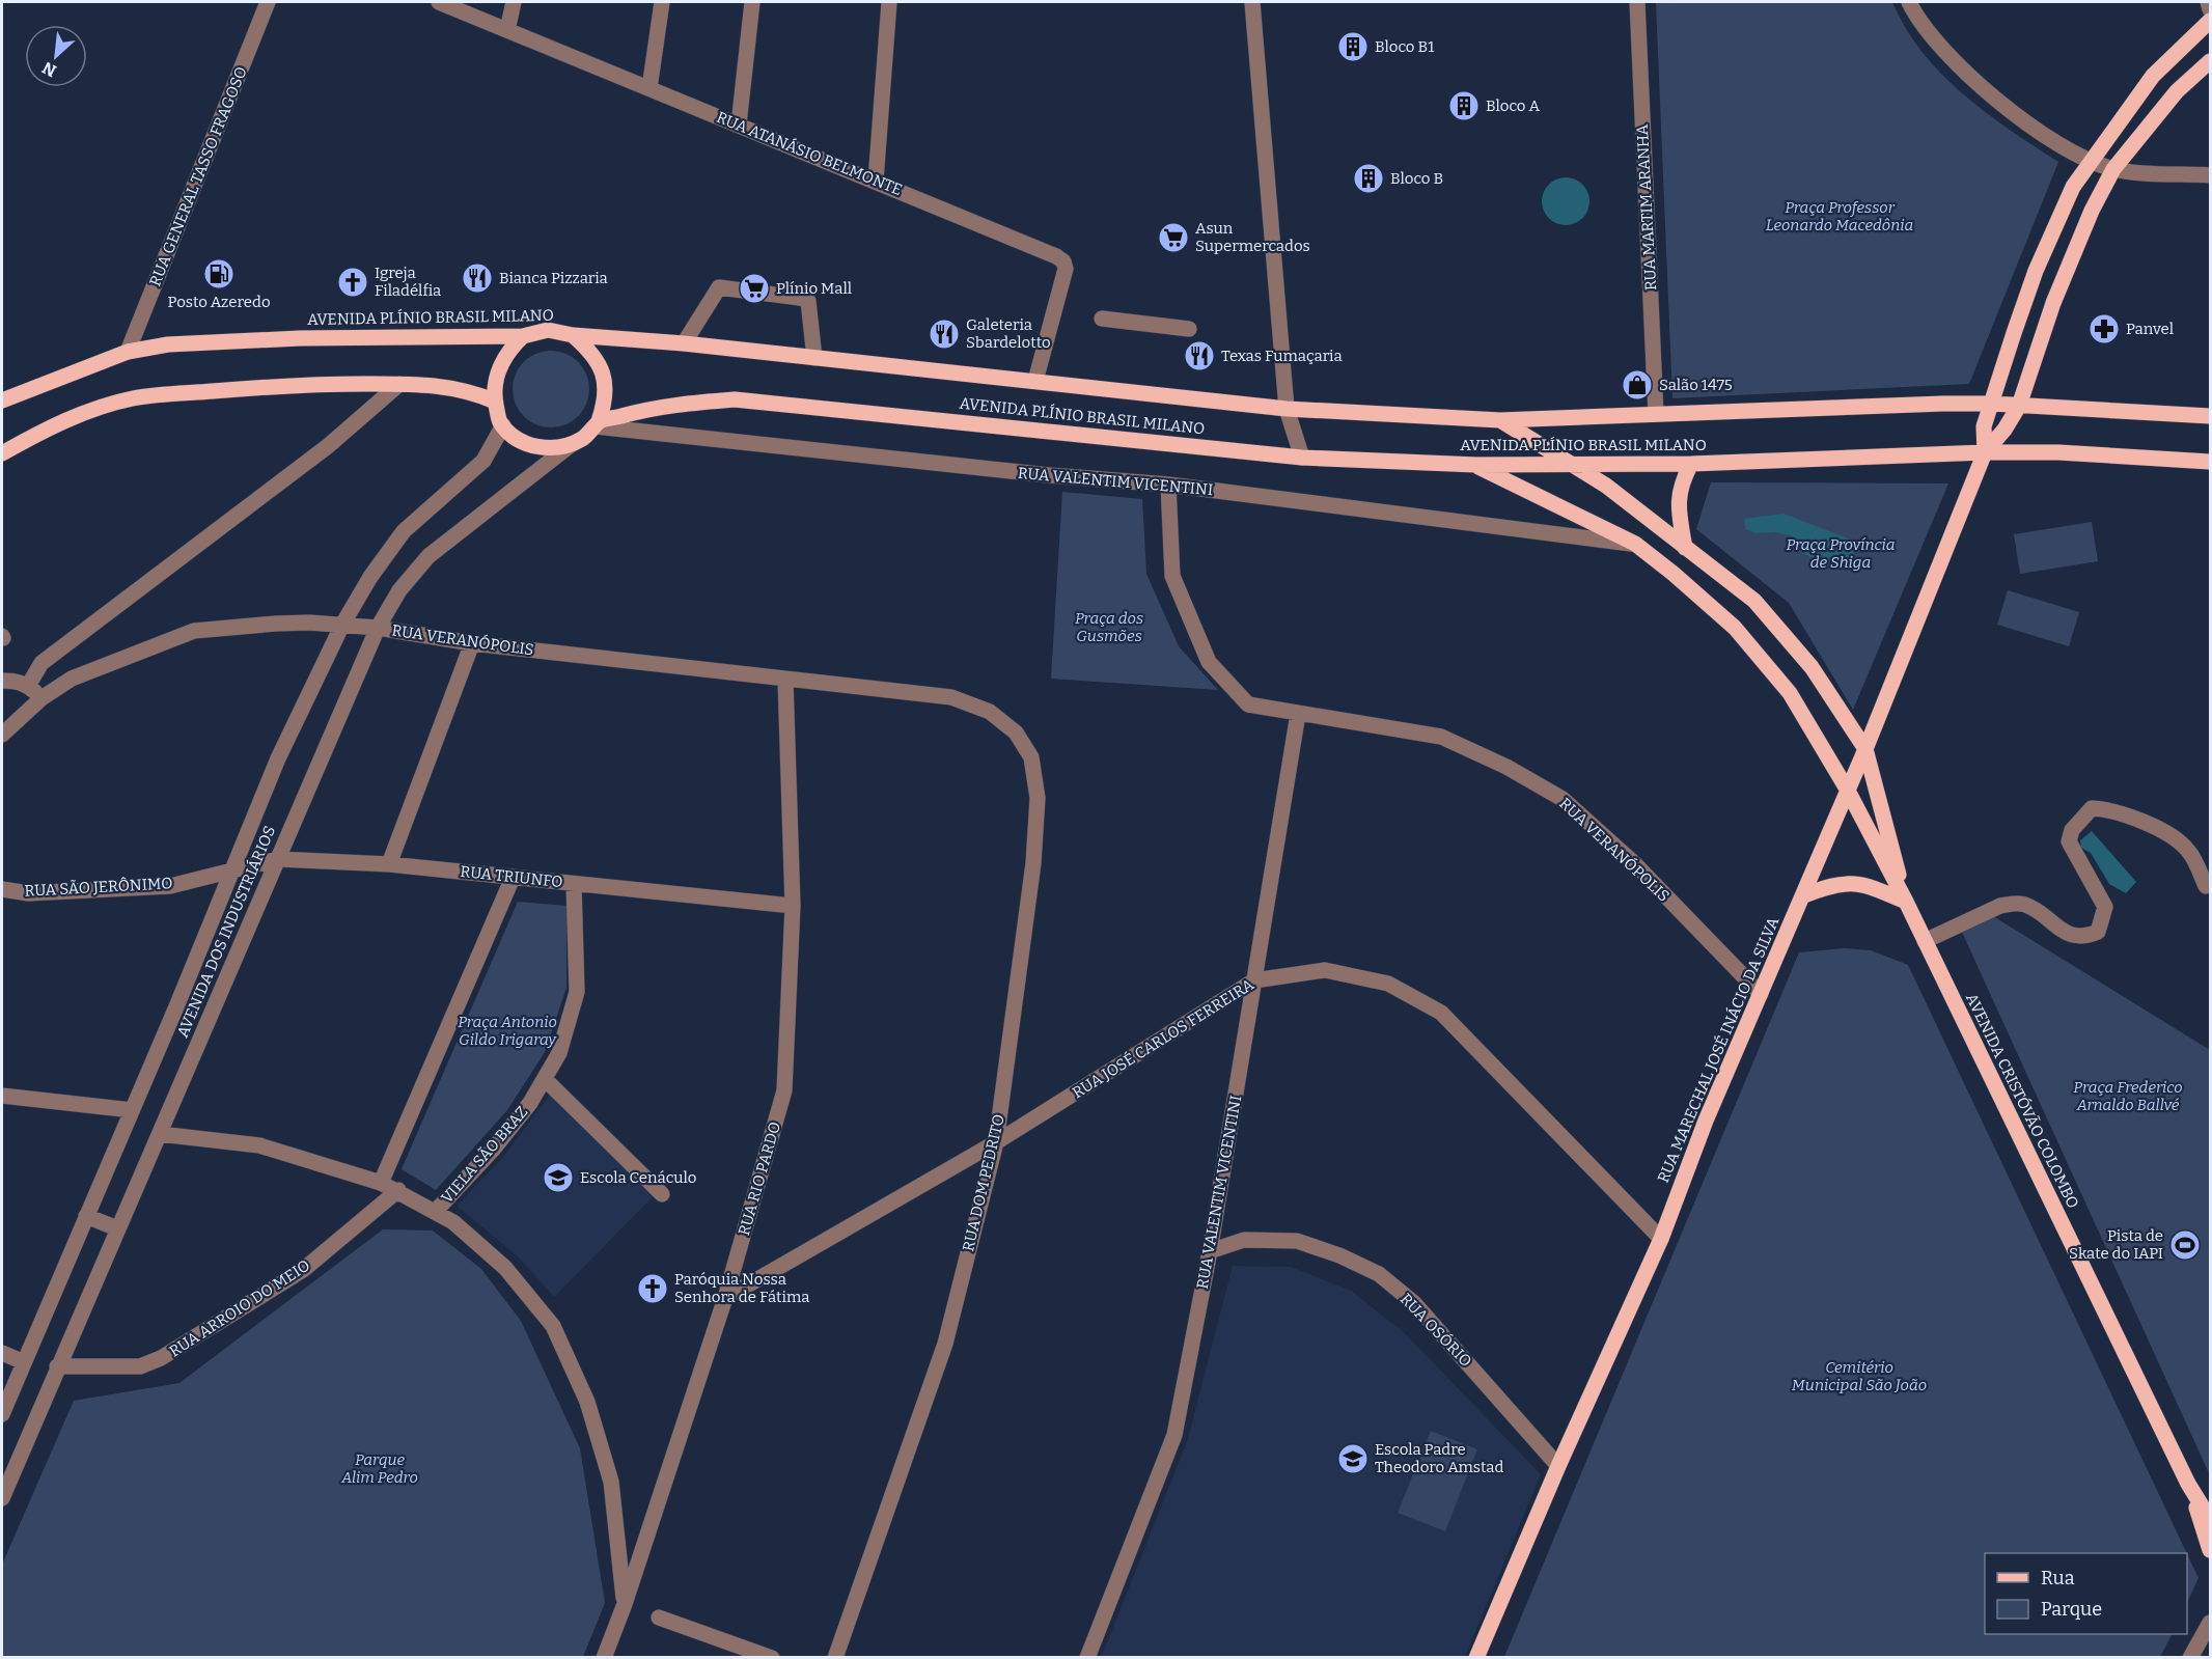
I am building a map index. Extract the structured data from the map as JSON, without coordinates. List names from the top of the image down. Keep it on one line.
{"streets":{"main road":["AVENIDA PLÍNIO BRASIL MILANO","RUA MARECHAL JOSÉ INÁCIO DA SILVA","AVENIDA CRISTÓVÃO COLOMBO"],"street":["RUA ATANÁSIO BELMONTE","RUA GENERAL TASSO FRAGOSO","RUA MARTIM ARANHA","RUA VALENTIM VICENTINI","RUA VERANÓPOLIS","RUA TRIUNFO","RUA SÃO JERÔNIMO","AVENIDA DOS INDUSTRIÁRIOS","RUA JOSÉ CARLOS FERREIRA","VIELA SÃO BRAZ","RUA RIO PARDO","RUA DOM PEDRITO","RUA ARROIO DO MEIO","RUA OSÓRIO"]},"crossings":[["RUA ATANÁSIO BELMONTE","AVENIDA PLÍNIO BRASIL MILANO"],["RUA GENERAL TASSO FRAGOSO","AVENIDA PLÍNIO BRASIL MILANO"],["RUA MARTIM ARANHA","AVENIDA PLÍNIO BRASIL MILANO"],["AVENIDA PLÍNIO BRASIL MILANO","RUA VALENTIM VICENTINI"],["AVENIDA PLÍNIO BRASIL MILANO","AVENIDA DOS INDUSTRIÁRIOS"],["AVENIDA PLÍNIO BRASIL MILANO","RUA MARECHAL JOSÉ INÁCIO DA SILVA"],["AVENIDA PLÍNIO BRASIL MILANO","AVENIDA CRISTÓVÃO COLOMBO"],["RUA VALENTIM VICENTINI","RUA VERANÓPOLIS"],["RUA VALENTIM VICENTINI","AVENIDA DOS INDUSTRIÁRIOS"],["RUA VALENTIM VICENTINI","RUA JOSÉ CARLOS FERREIRA"],["RUA VALENTIM VICENTINI","AVENIDA CRISTÓVÃO COLOMBO"],["RUA VALENTIM VICENTINI","RUA OSÓRIO"],["RUA VERANÓPOLIS","AVENIDA DOS INDUSTRIÁRIOS"],["RUA VERANÓPOLIS","RUA MARECHAL JOSÉ INÁCIO DA SILVA"],["RUA VERANÓPOLIS","RUA RIO PARDO"],["RUA VERANÓPOLIS","RUA DOM PEDRITO"],["RUA TRIUNFO","RUA SÃO JERÔNIMO"],["RUA TRIUNFO","AVENIDA DOS INDUSTRIÁRIOS"],["RUA TRIUNFO","VIELA SÃO BRAZ"],["RUA TRIUNFO","RUA RIO PARDO"],["RUA SÃO JERÔNIMO","AVENIDA DOS INDUSTRIÁRIOS"],["AVENIDA DOS INDUSTRIÁRIOS","RUA ARROIO DO MEIO"],["RUA JOSÉ CARLOS FERREIRA","RUA MARECHAL JOSÉ INÁCIO DA SILVA"],["RUA JOSÉ CARLOS FERREIRA","RUA RIO PARDO"],["RUA JOSÉ CARLOS FERREIRA","RUA DOM PEDRITO"],["RUA MARECHAL JOSÉ INÁCIO DA SILVA","AVENIDA CRISTÓVÃO COLOMBO"],["RUA MARECHAL JOSÉ INÁCIO DA SILVA","RUA OSÓRIO"]],"parks":["Praça Professor Leonardo Macedônia","Praça Província de Shiga","Praça dos Gusmões","Praça Antonio Gildo Irigaray","Praça Frederico Arnaldo Ballvé","Cemitério Municipal São João","Parque Alim Pedro"],"places":{"building":["Bloco B1","Bloco A","Bloco B"],"supermarket":["Asun Supermercados","Plínio Mall"],"fuel station":["Posto Azeredo"],"restaurant":["Bianca Pizzaria","Galeteria Sbardelotto","Texas Fumaçaria"],"church":["Igreja Filadélfia","Paróquia Nossa Senhora de Fátima"],"pharmacy":["Panvel"],"shop":["Salão 1475"],"school or university":["Escola Cenáculo","Escola Padre Theodoro Amstad"],"sports":["Pista de Skate do IAPI"]},"legend":["Rua","Parque"],"north":"bottom left"}
